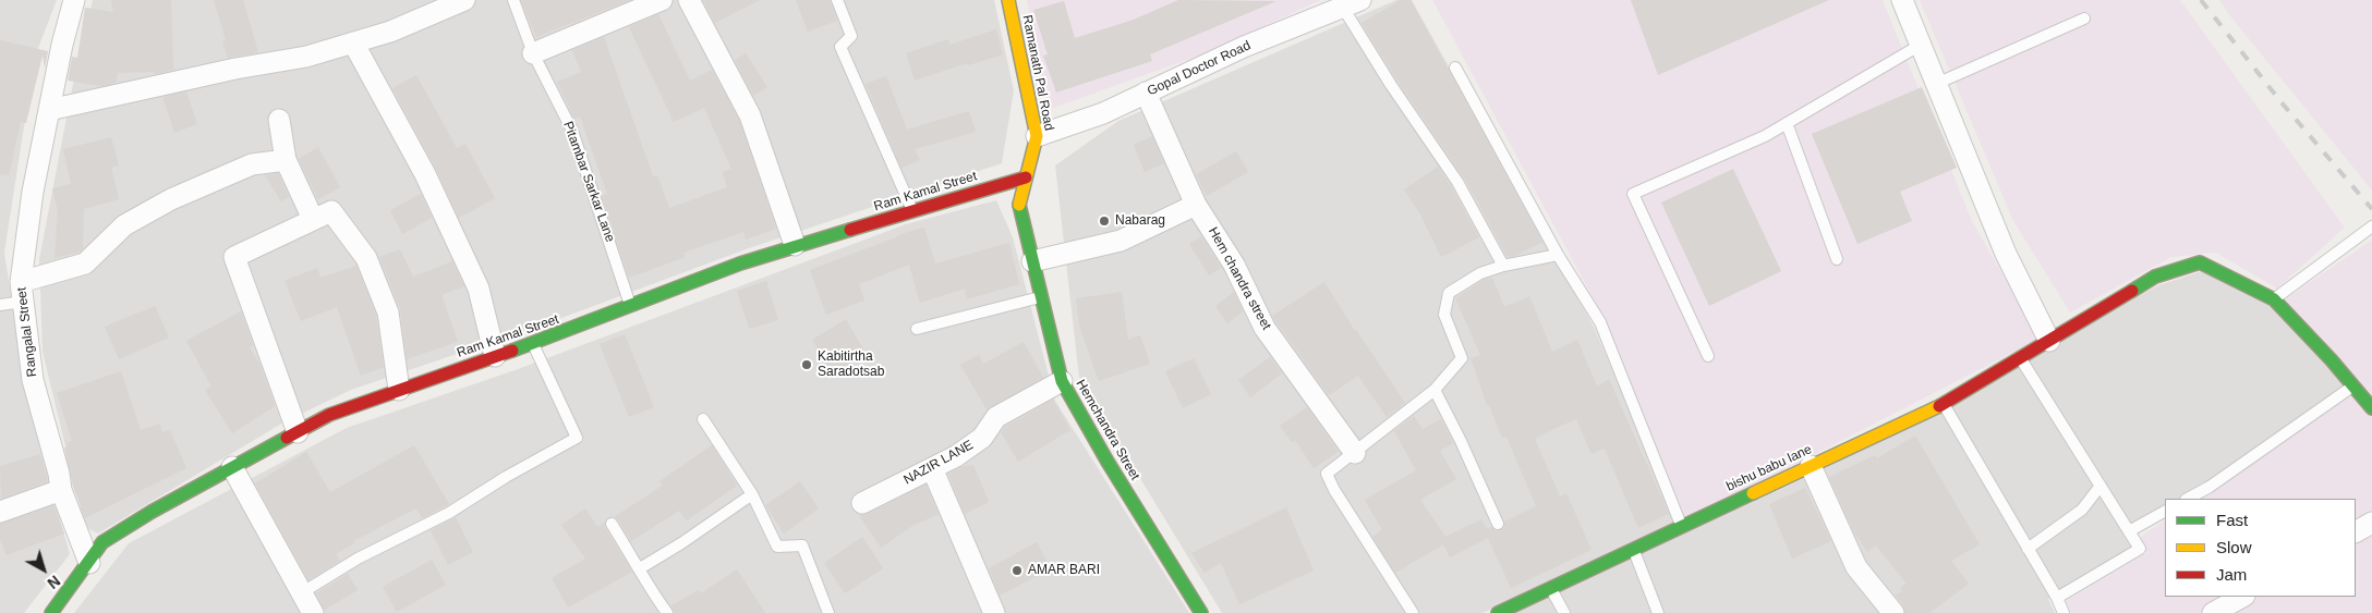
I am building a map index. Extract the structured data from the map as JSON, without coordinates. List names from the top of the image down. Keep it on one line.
{"streets":{"street":["Gopal Doctor Road","Ramanath Pal Road","Ram Kamal Street","Hem chandra street","Rangalal Street","Hemchandra Street","NAZIR LANE","bishu babu lane"],"lane":["Pitambar Sarkar Lane"]},"crossings":[["Gopal Doctor Road","Ramanath Pal Road"],["Gopal Doctor Road","Hem chandra street"],["Ramanath Pal Road","Ram Kamal Street"],["Ramanath Pal Road","Hemchandra Street"],["Pitambar Sarkar Lane","Ram Kamal Street"],["Ram Kamal Street","Rangalal Street"],["Ram Kamal Street","Hemchandra Street"],["Hemchandra Street","NAZIR LANE"]],"places":["Nabarag","Kabitirtha Saradotsab","AMAR BARI"],"legend":["Fast","Slow","Jam"],"north":"bottom right"}
